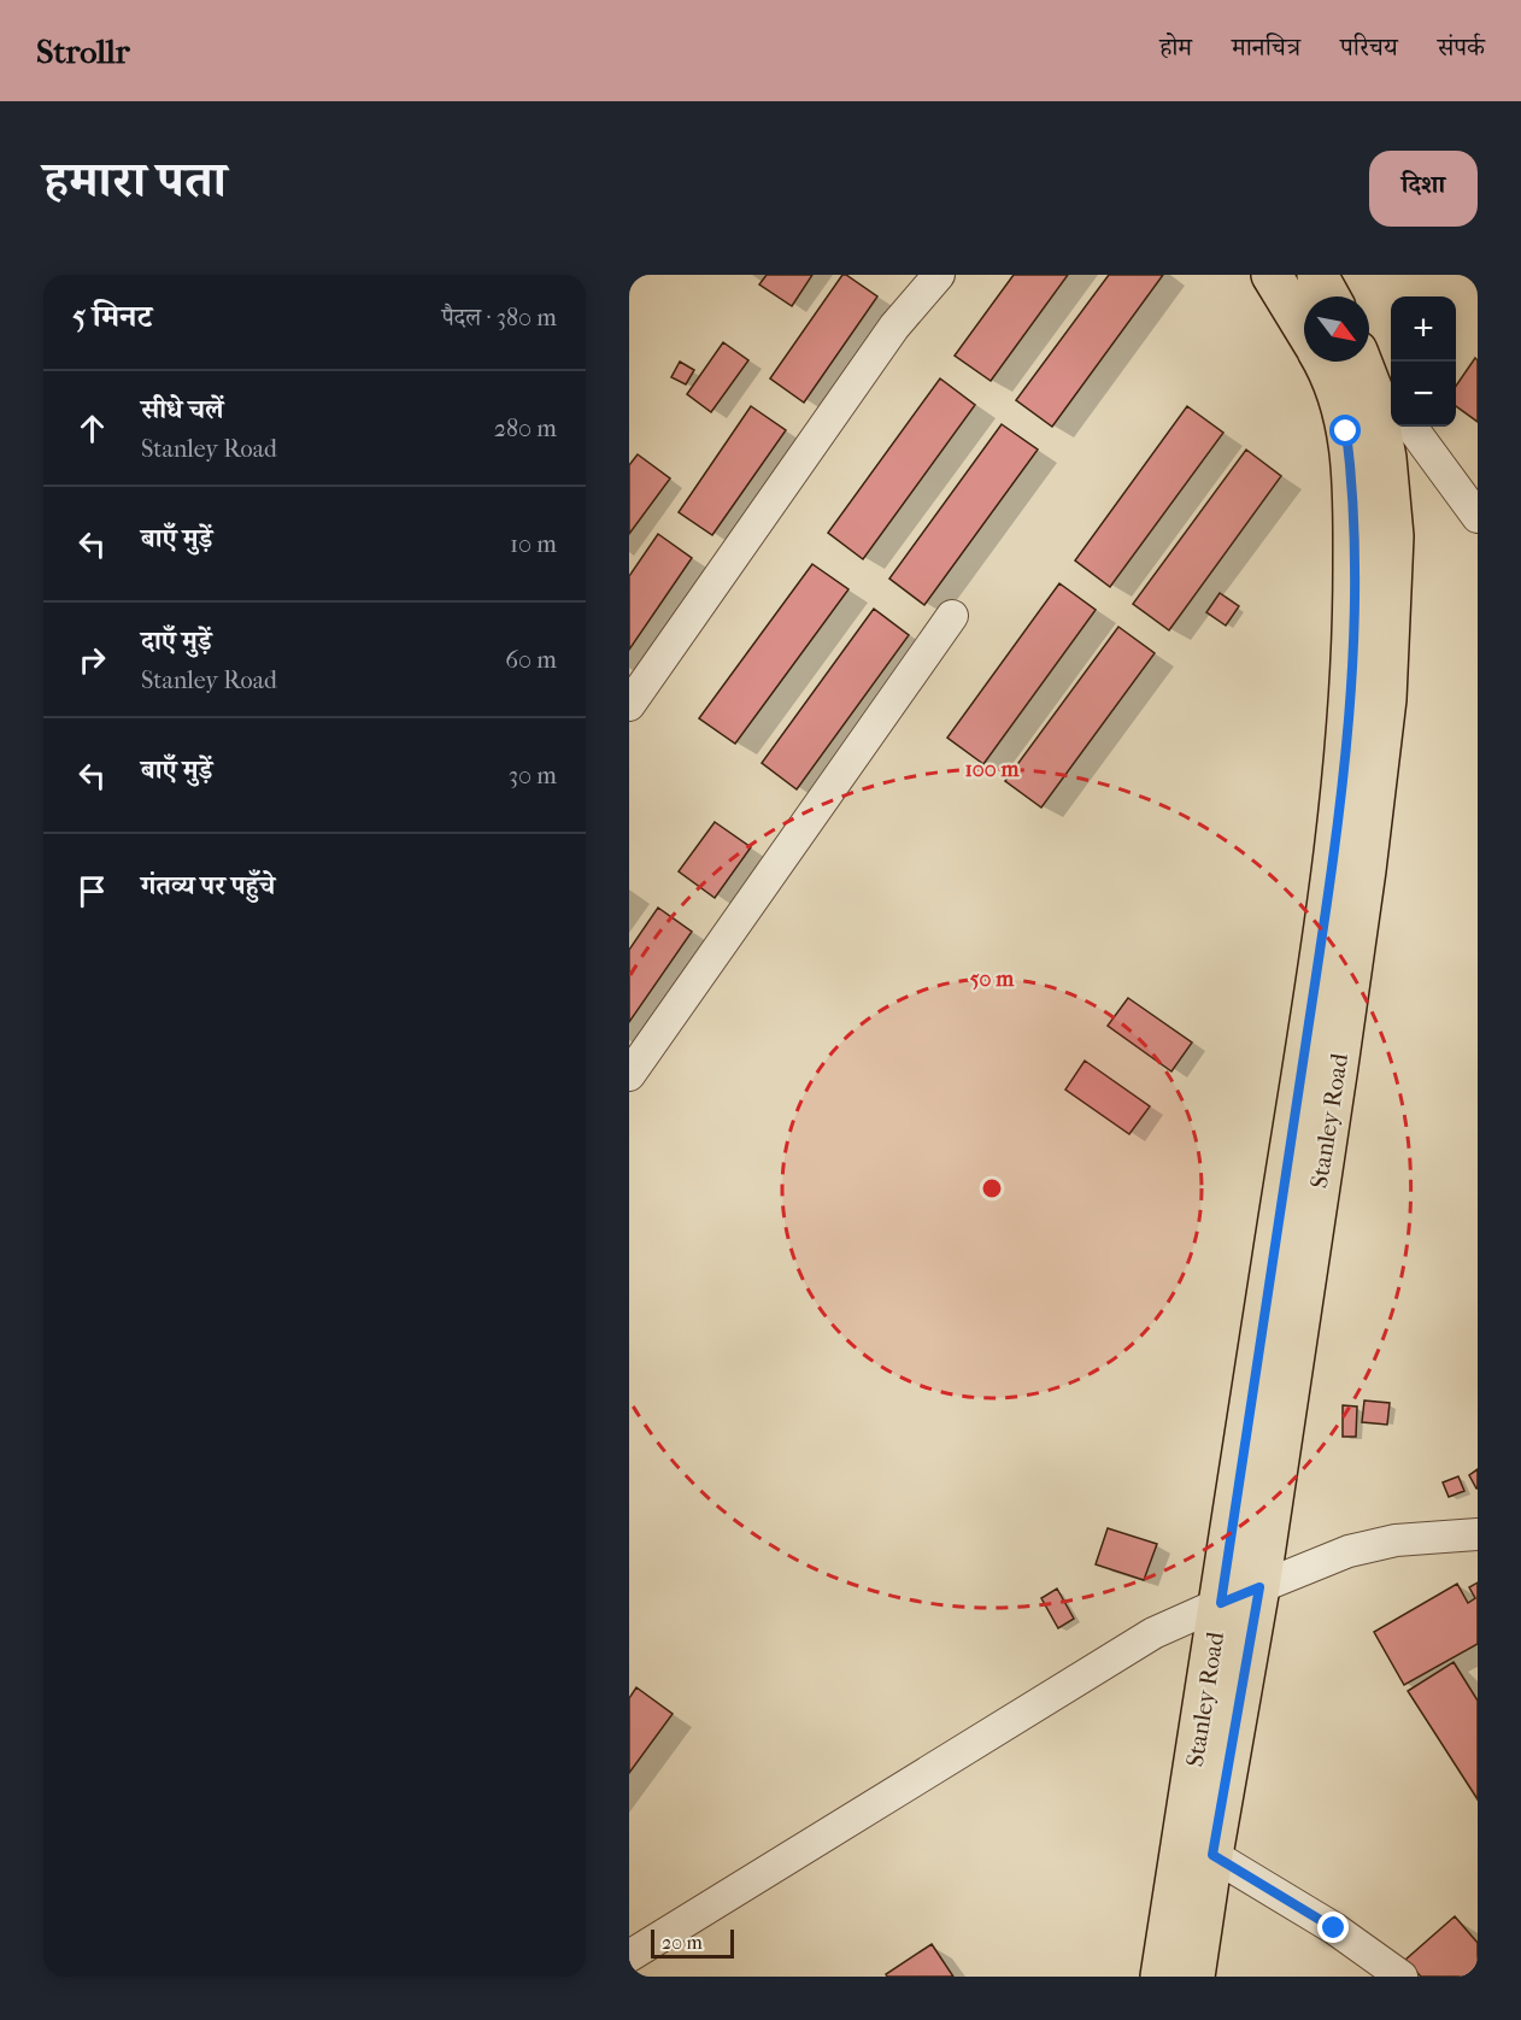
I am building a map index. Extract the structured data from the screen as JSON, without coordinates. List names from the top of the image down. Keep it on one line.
{"streets":{"main road":["Stanley Road"]},"scale_bar":"20 m","north":"bottom right","page":{"header":"Strollr","nav":["होम","मानचित्र","परिचय","संपर्क"],"title":"हमारा पता","buttons":"दिशा","heading":["5 मिनट","पैदल · 380 m"],"map_buttons":["+","−"],"list":[["सीधे चलें","Stanley Road","280 m"],["बाएँ मुड़ें","10 m"],["दाएँ मुड़ें","Stanley Road","60 m"],["बाएँ मुड़ें","30 m"],"गंतव्य पर पहुँचे"],"scale":"20 m"},"rings":["100 m","50 m"]}
